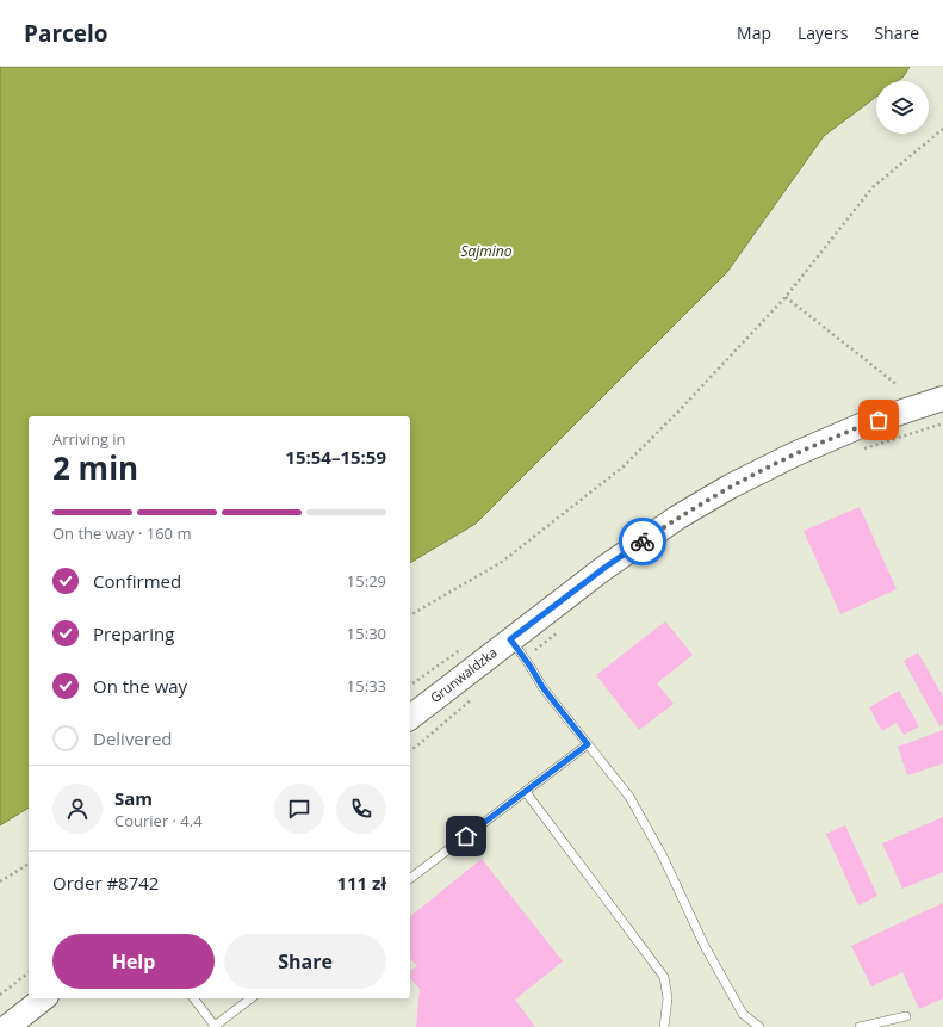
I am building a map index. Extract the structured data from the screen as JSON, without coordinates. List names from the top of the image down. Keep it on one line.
{"streets":{"main road":["Grunwaldzka"]},"water":["Sajmino"],"page":{"header":"Parcelo","nav":["Map","Layers","Share"],"heading":["2 min","Arriving in","15:54–15:59"],"panel":["Sam","Courier · 4.4","Order #8742","111 zł"],"bar":"On the way · 160 m","list":[["Confirmed","15:29"],["Preparing","15:30"],["On the way","15:33"],"Delivered"],"buttons":["Help","Share"]}}
